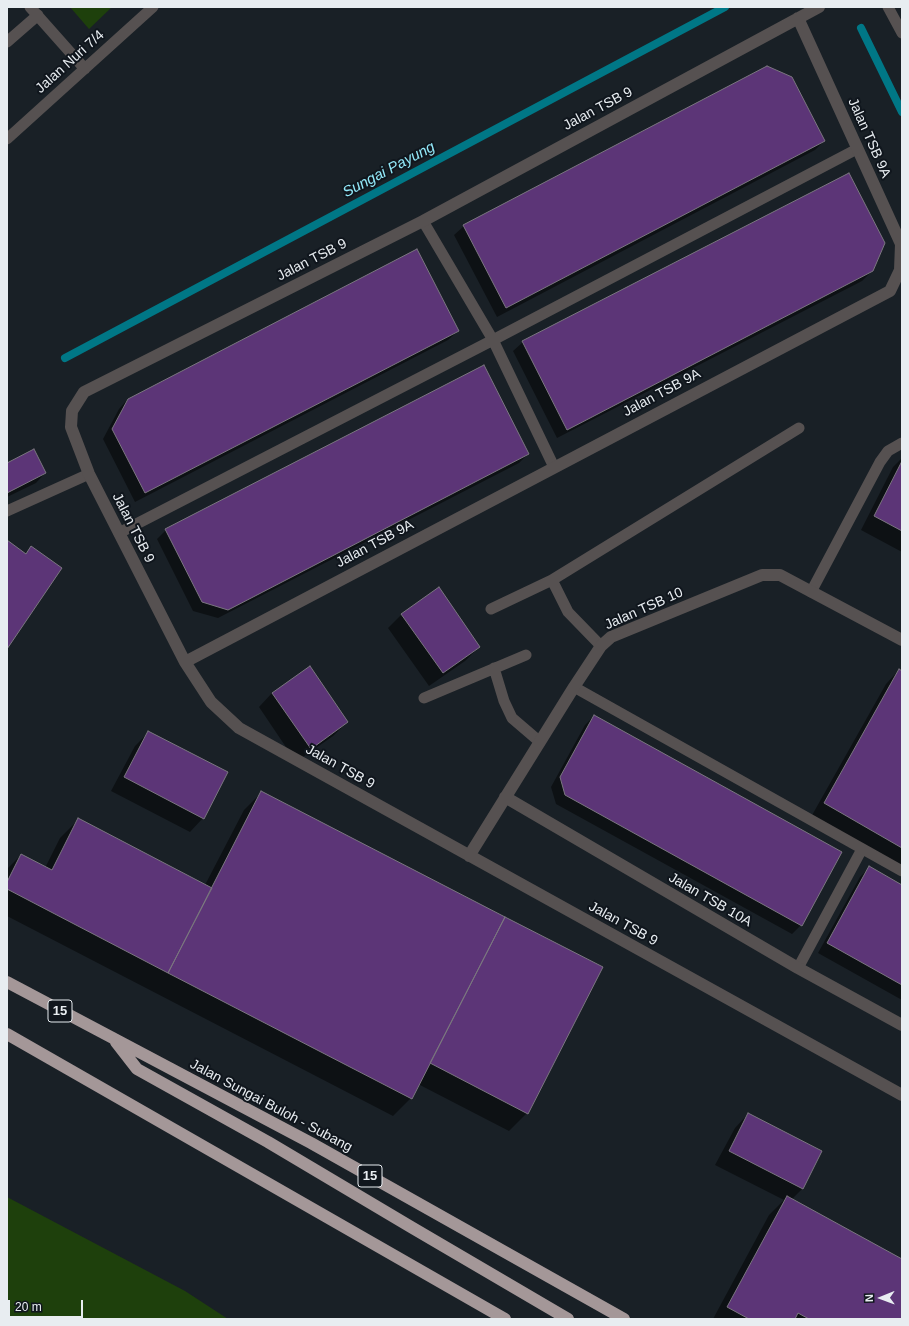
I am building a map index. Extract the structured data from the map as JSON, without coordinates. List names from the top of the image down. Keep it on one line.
{"streets":{"highway":["15","Jalan Sungai Buloh - Subang"],"street":["Jalan TSB 9","Jalan TSB 9A","Jalan TSB 10","Jalan TSB 10A"],"lane":["Jalan Nuri 7/4"]},"crossings":[["Jalan TSB 9","Jalan TSB 9A"],["Jalan TSB 9","Jalan TSB 10"],["Jalan TSB 10","Jalan TSB 10A"]],"water":["Sungai Payung"],"scale_bar":"20 m","north":"left"}
